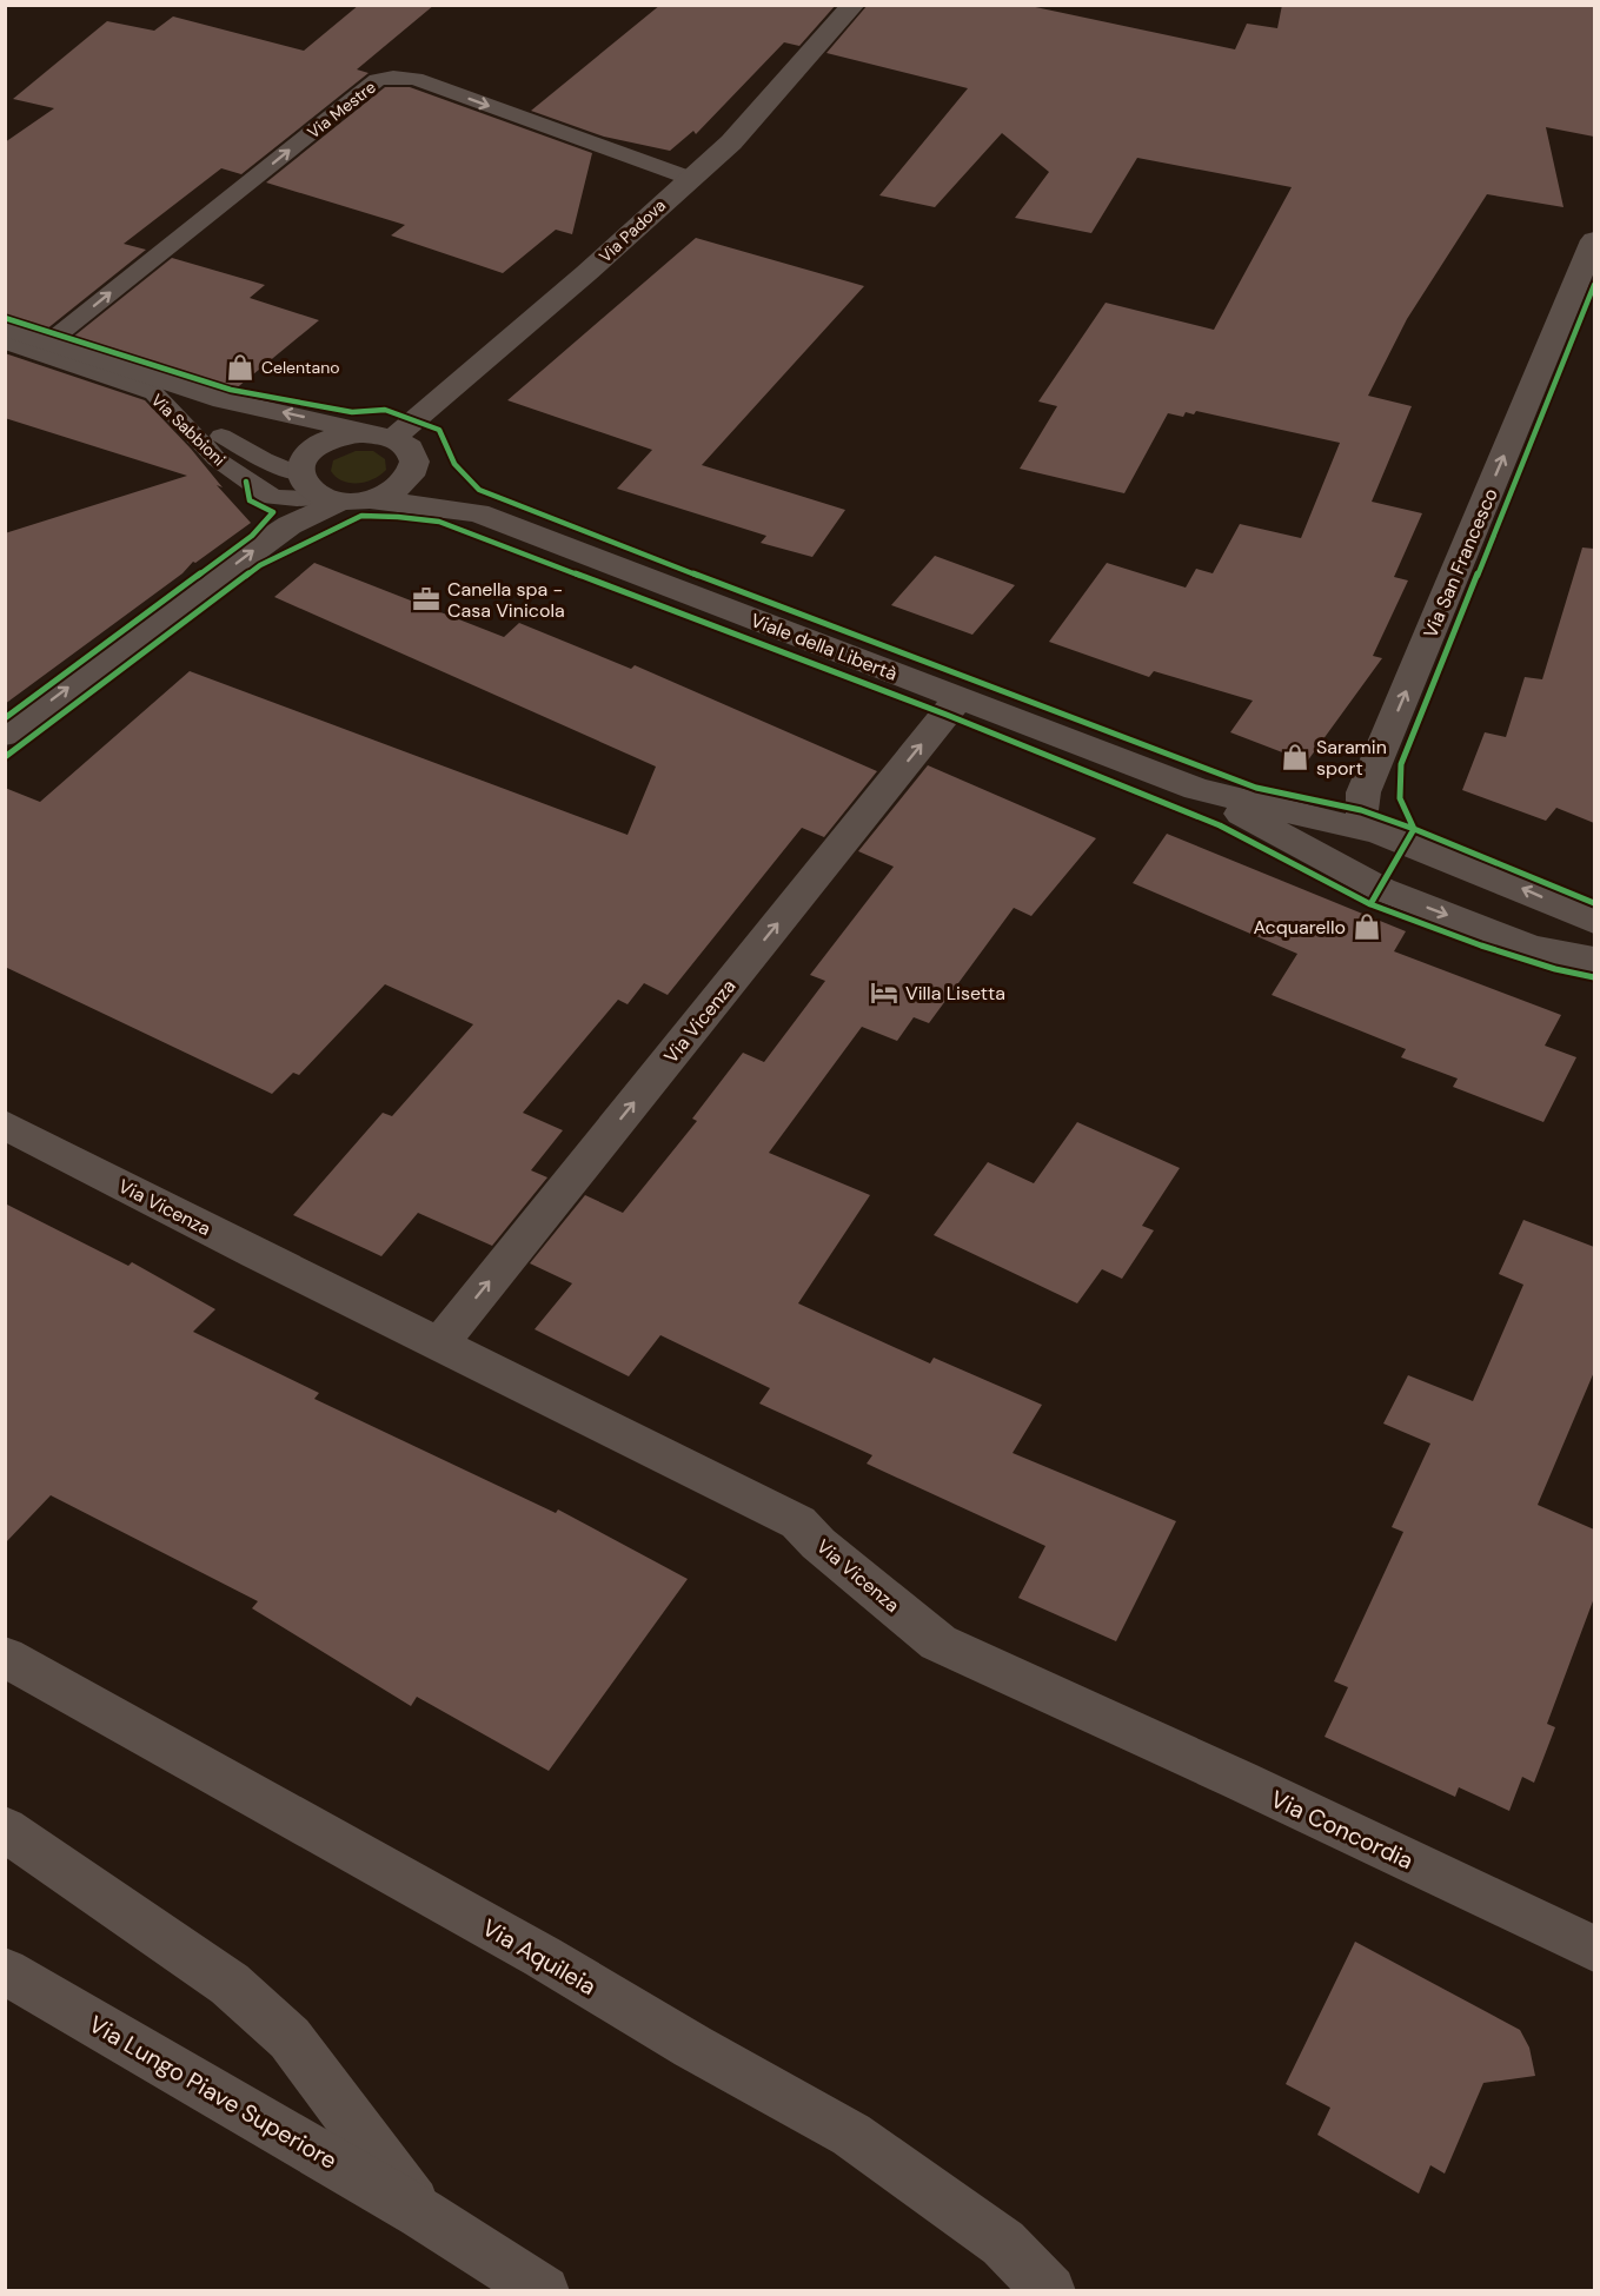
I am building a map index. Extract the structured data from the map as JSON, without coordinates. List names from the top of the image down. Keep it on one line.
{"streets":{"street":["Via Padova","Via Sabbioni","Via San Francesco","Viale della Libertà","Via Vicenza","Via Concordia","Via Aquileia","Via Lungo Piave Superiore"],"lane":["Via Mestre"]},"crossings":[["Via Mestre","Via Padova"],["Via Mestre","Via Sabbioni"],["Via Padova","Viale della Libertà"],["Via Sabbioni","Viale della Libertà"],["Via San Francesco","Viale della Libertà"],["Viale della Libertà","Via Vicenza"],["Via Vicenza","Via Concordia"]],"one_way":["Via Mestre","Via Sabbioni","Via San Francesco","Via Vicenza"],"places":{"shop":["Celentano","Saramin sport","Acquarello"],"office":["Canella spa - Casa Vinicola"],"hotel":["Villa Lisetta"]}}
